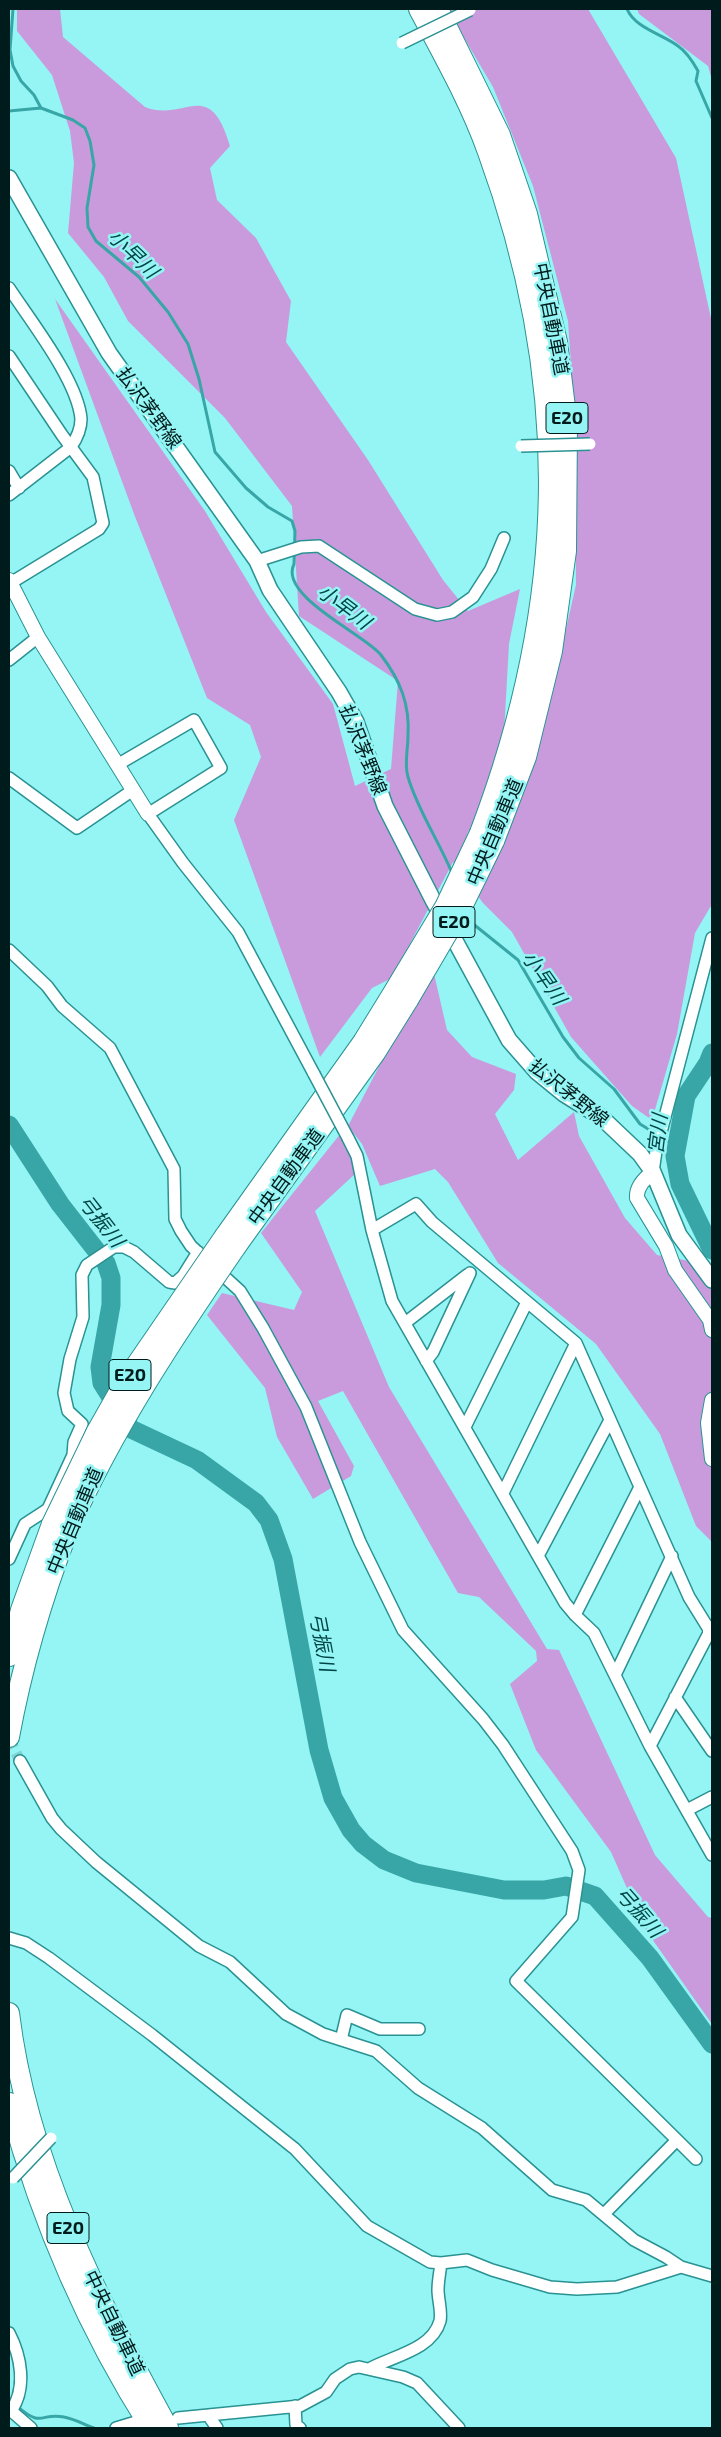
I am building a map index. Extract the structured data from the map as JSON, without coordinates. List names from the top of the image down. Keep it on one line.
{"streets":{"highway":["中央自動車道","E20"],"main road":["払沢茅野線"]},"water":["小早川","宮川","弓振川"]}
